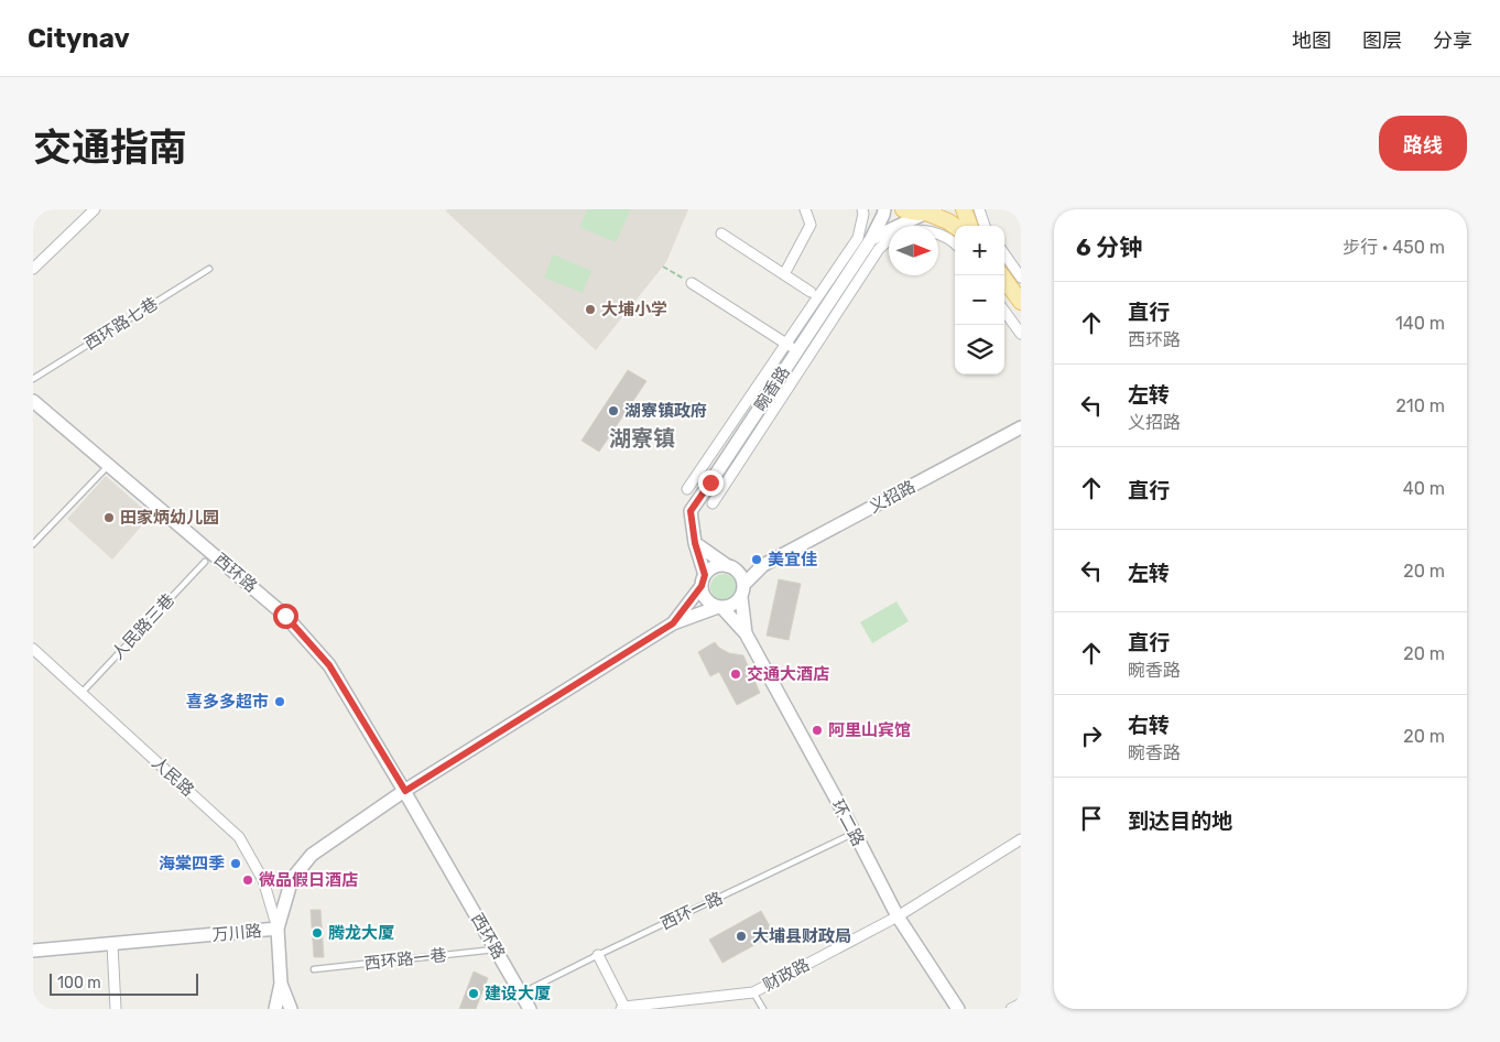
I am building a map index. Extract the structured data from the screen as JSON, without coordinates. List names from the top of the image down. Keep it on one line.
{"streets":{"main road":["畹香路","义招路","西环路","环二路","万川路"],"street":["人民路","财政路"],"lane":["西环路七巷","人民路三巷","西环一路","西环路一巷"]},"crossings":[["西环路","万川路"],["西环路","西环路一巷"],["人民路三巷","人民路"],["人民路","万川路"],["环二路","西环一路"],["环二路","财政路"]],"districts":["湖寮镇"],"places":["大埔小学","湖寮镇政府","田家炳幼儿园","美宜佳","交通大酒店","喜多多超市","阿里山宾馆","海棠四季","微品假日酒店","腾龙大厦","大埔县财政局","建设大厦"],"scale_bar":"100 m","north":"right","page":{"header":"Citynav","nav":["地图","图层","分享"],"title":"交通指南","buttons":"路线","heading":["6 分钟","步行 · 450 m"],"map_buttons":["+","−"],"list":[["直行","西环路","140 m"],["左转","义招路","210 m"],["直行","40 m"],["左转","20 m"],["直行","畹香路","20 m"],["右转","畹香路","20 m"],"到达目的地"],"scale":"100 m"}}
